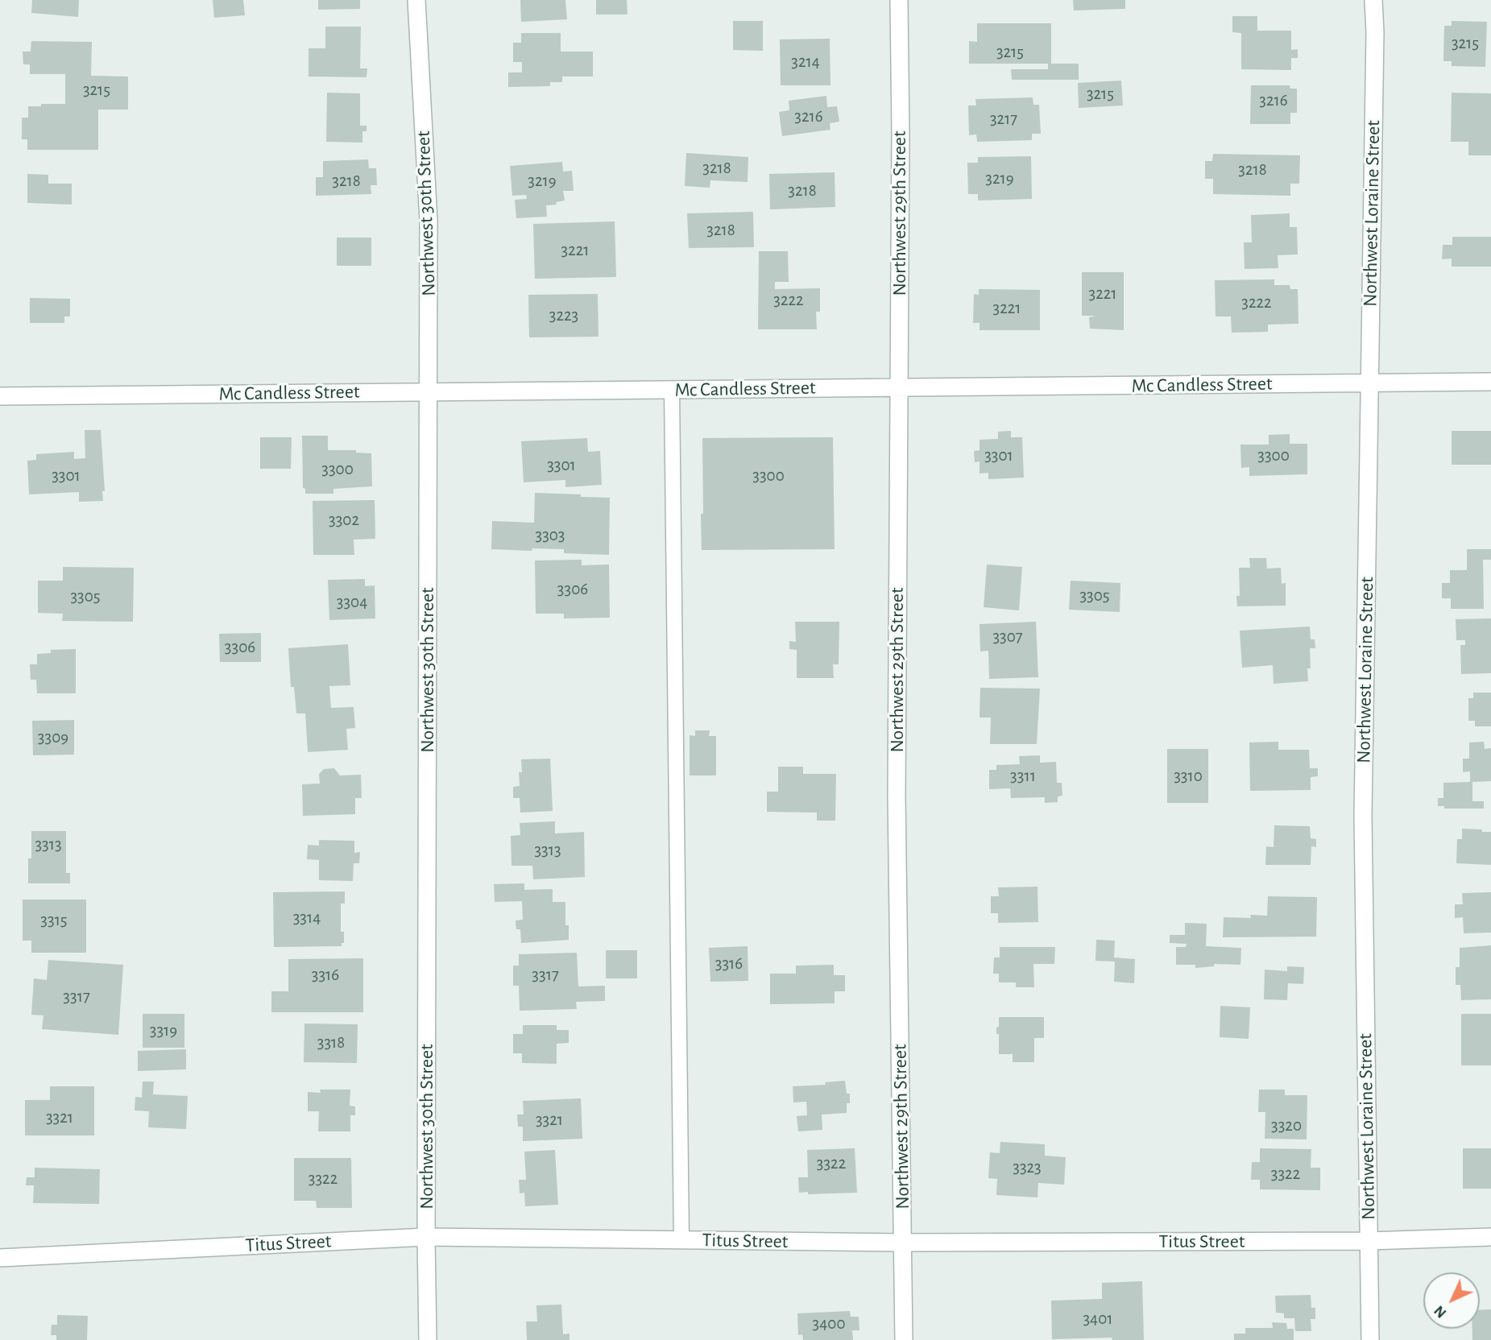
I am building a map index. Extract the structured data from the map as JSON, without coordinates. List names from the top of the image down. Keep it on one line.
{"streets":{"street":["Northwest 30th Street","Northwest 29th Street","Northwest Loraine Street","Mc Candless Street","Titus Street"]},"crossings":[["Northwest 30th Street","Mc Candless Street"],["Northwest 30th Street","Titus Street"],["Northwest 29th Street","Mc Candless Street"],["Northwest 29th Street","Titus Street"],["Northwest Loraine Street","Mc Candless Street"],["Northwest Loraine Street","Titus Street"]],"house_numbers":["3215","3215","3214","3215","3215","3216","3216","3217","3218","3218","3219","3218","3219","3218","3218","3221","3221","3222","3222","3221","3223","3301","3300","3301","3300","3301","3300","3302","3303","3306","3305","3305","3304","3307","3306","3309","3311","3310","3313","3313","3314","3315","3316","3316","3317","3317","3319","3318","3321","3321","3320","3322","3323","3322","3322","3401","3400"],"north":"bottom left"}
